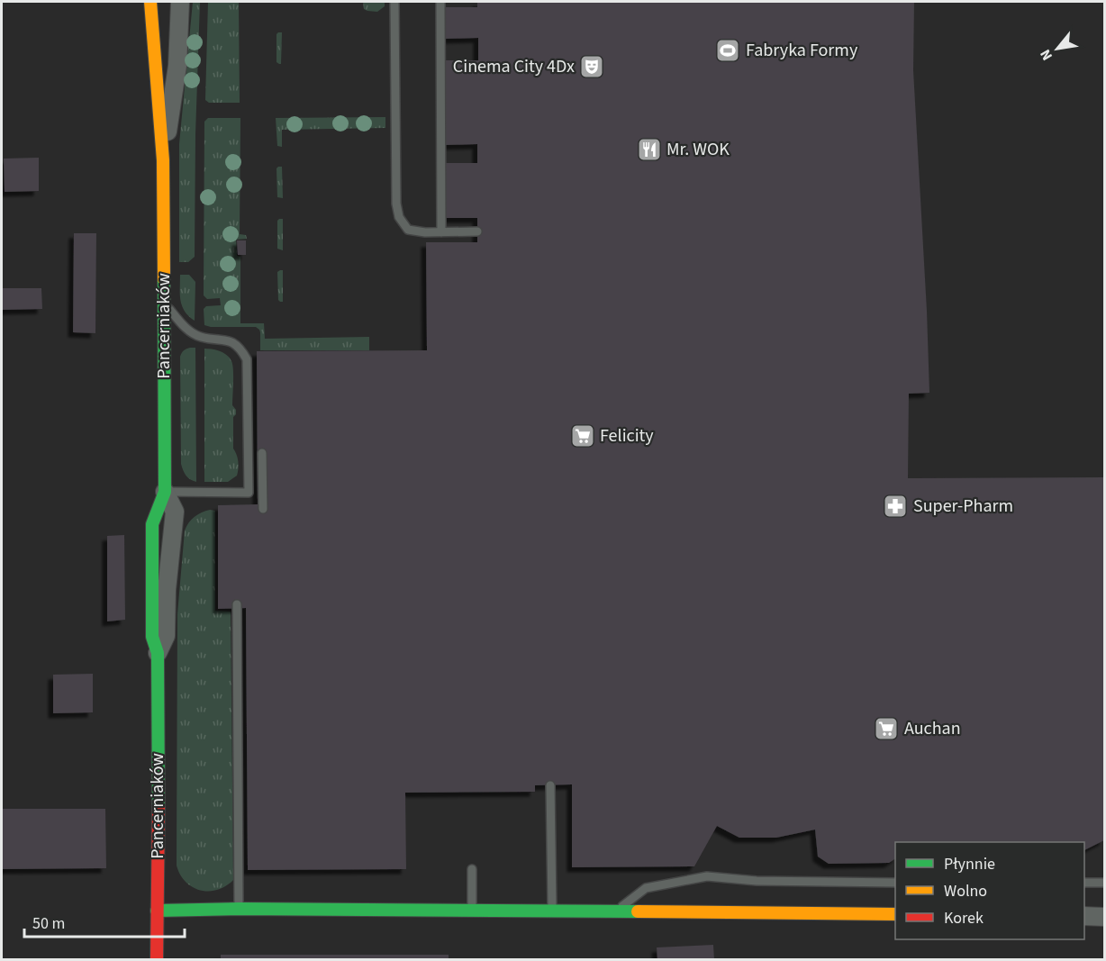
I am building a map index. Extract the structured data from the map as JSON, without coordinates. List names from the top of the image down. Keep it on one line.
{"streets":{"street":["Pancerniaków"]},"places":{"sports":["Fabryka Formy"],"theatre":["Cinema City 4Dx"],"restaurant":["Mr. WOK"],"supermarket":["Felicity","Auchan"],"pharmacy":["Super-Pharm"]},"legend":["Płynnie","Wolno","Korek"],"scale_bar":"50 m","north":"bottom left"}
